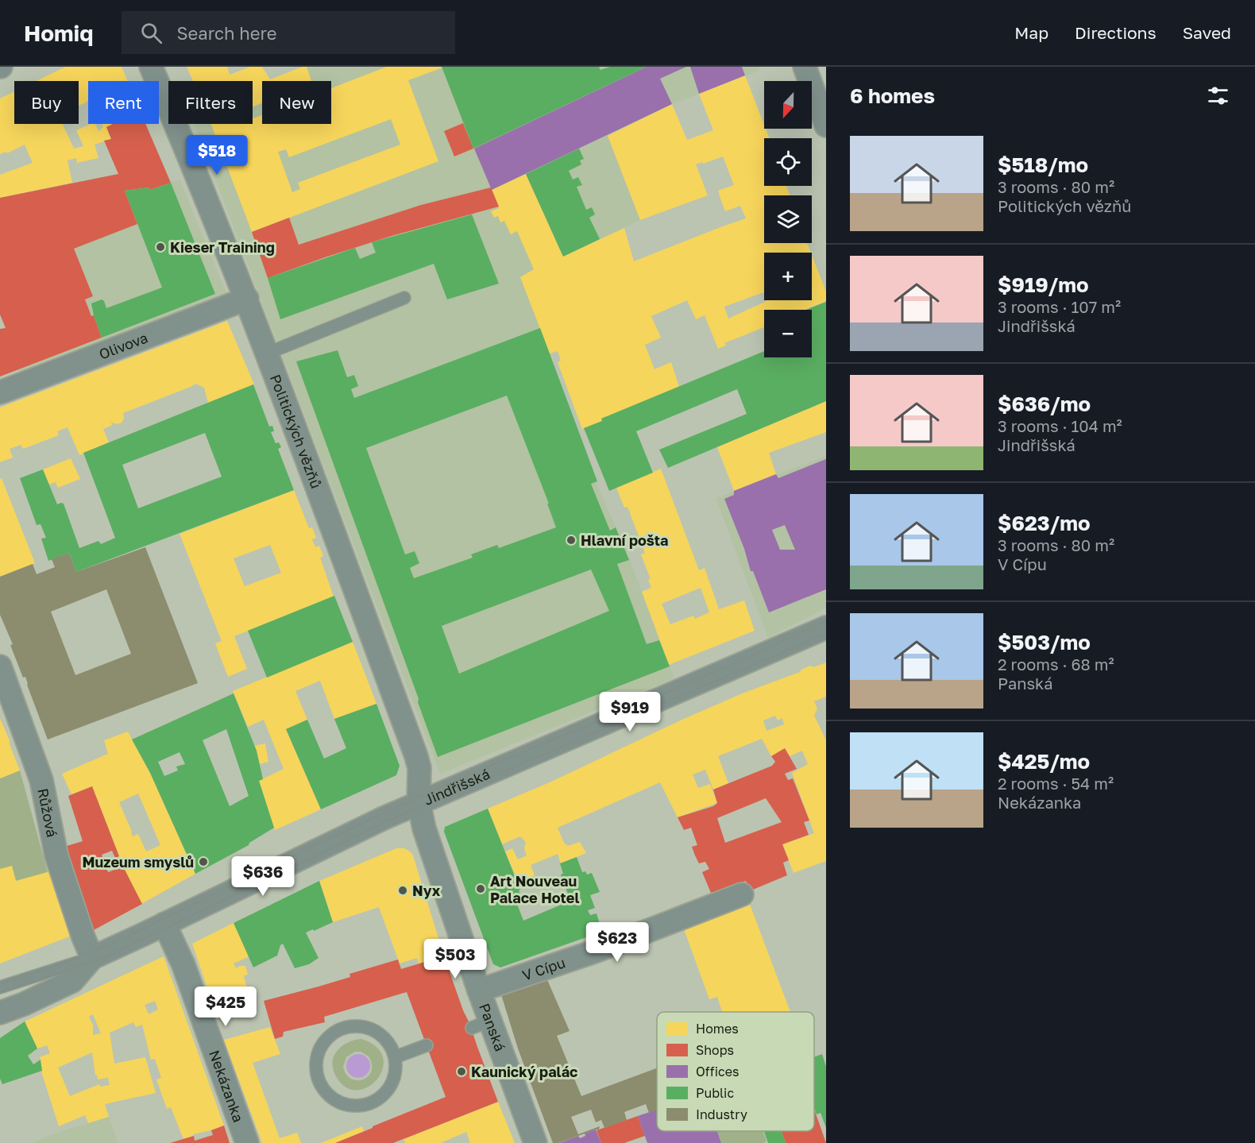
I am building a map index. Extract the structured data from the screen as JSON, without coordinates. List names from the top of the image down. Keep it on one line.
{"streets":{"street":["Olivova","Politických vězňů","Jindřišská","Růžová","V Cípu","Panská","Nekázanka"]},"crossings":[["Olivova","Politických vězňů"],["Politických vězňů","Jindřišská"],["Politických vězňů","Panská"],["Jindřišská","Růžová"],["Jindřišská","Panská"],["Jindřišská","Nekázanka"],["V Cípu","Panská"]],"places":["Kieser Training","Hlavní pošta","Muzeum smyslů","Art Nouveau Palace Hotel","Nyx","Kaunický palác"],"legend":["Homes","Shops","Offices","Public","Industry"],"north":"bottom","page":{"header":"Homiq","search":"Search here","nav":["Map","Directions","Saved"],"heading":"6 homes","map_buttons":["+","−"],"chip":["Buy","Rent","Filters","New"],"list":[{"name":"$518/mo","note":"3 rooms · 80 m² · Politických vězňů"},{"name":"$919/mo","note":"3 rooms · 107 m² · Jindřišská"},{"name":"$636/mo","note":"3 rooms · 104 m² · Jindřišská"},{"name":"$623/mo","note":"3 rooms · 80 m² · V Cípu"},{"name":"$503/mo","note":"2 rooms · 68 m² · Panská"},{"name":"$425/mo","note":"2 rooms · 54 m² · Nekázanka"}],"price":["$518","$919","$636","$623","$503","$425"]}}
